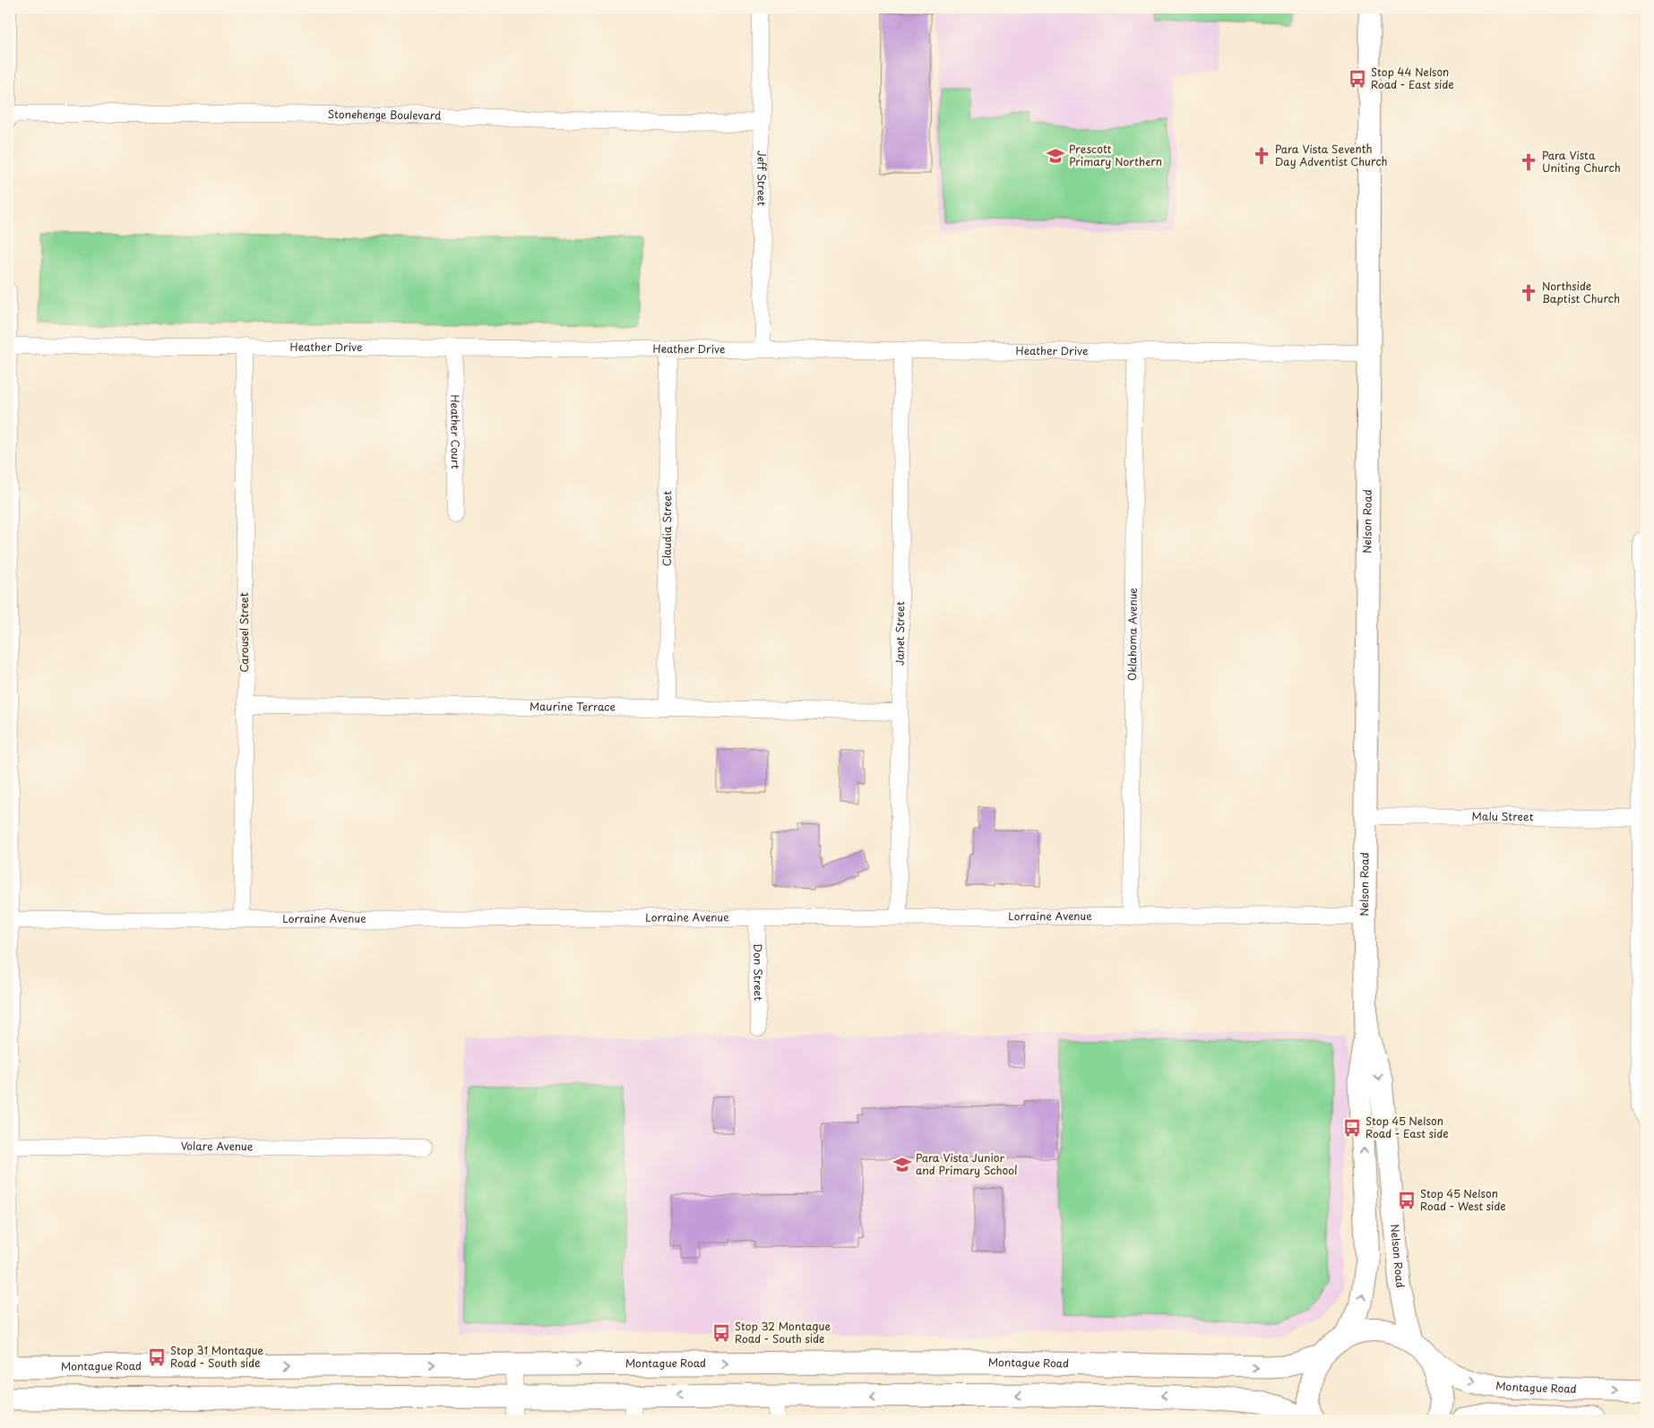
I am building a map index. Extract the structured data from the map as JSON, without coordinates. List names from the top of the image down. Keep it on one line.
{"streets":{"main road":["Nelson Road","Montague Road"],"street":["Stonehenge Boulevard","Jeff Street","Heather Drive","Heather Court","Claudia Street","Carousel Street","Janet Street","Oklahoma Avenue","Maurine Terrace","Malu Street","Lorraine Avenue","Don Street","Volare Avenue"]},"crossings":[["Stonehenge Boulevard","Jeff Street"],["Jeff Street","Heather Drive"],["Heather Drive","Heather Court"],["Heather Drive","Nelson Road"],["Heather Drive","Claudia Street"],["Heather Drive","Carousel Street"],["Heather Drive","Janet Street"],["Heather Drive","Oklahoma Avenue"],["Nelson Road","Malu Street"],["Nelson Road","Lorraine Avenue"],["Claudia Street","Maurine Terrace"],["Carousel Street","Maurine Terrace"],["Carousel Street","Lorraine Avenue"],["Janet Street","Maurine Terrace"],["Janet Street","Lorraine Avenue"],["Oklahoma Avenue","Lorraine Avenue"],["Lorraine Avenue","Don Street"]],"places":{"bus stop":["Stop 44 Nelson Road - East side","Stop 45 Nelson Road - East side","Stop 45 Nelson Road - West side","Stop 32 Montague Road - South side","Stop 31 Montague Road - South side"],"school or university":["Prescott Primary Northern","Para Vista Junior and Primary School"],"church":["Para Vista Seventh Day Adventist Church","Para Vista Uniting Church","Northside Baptist Church"]}}
